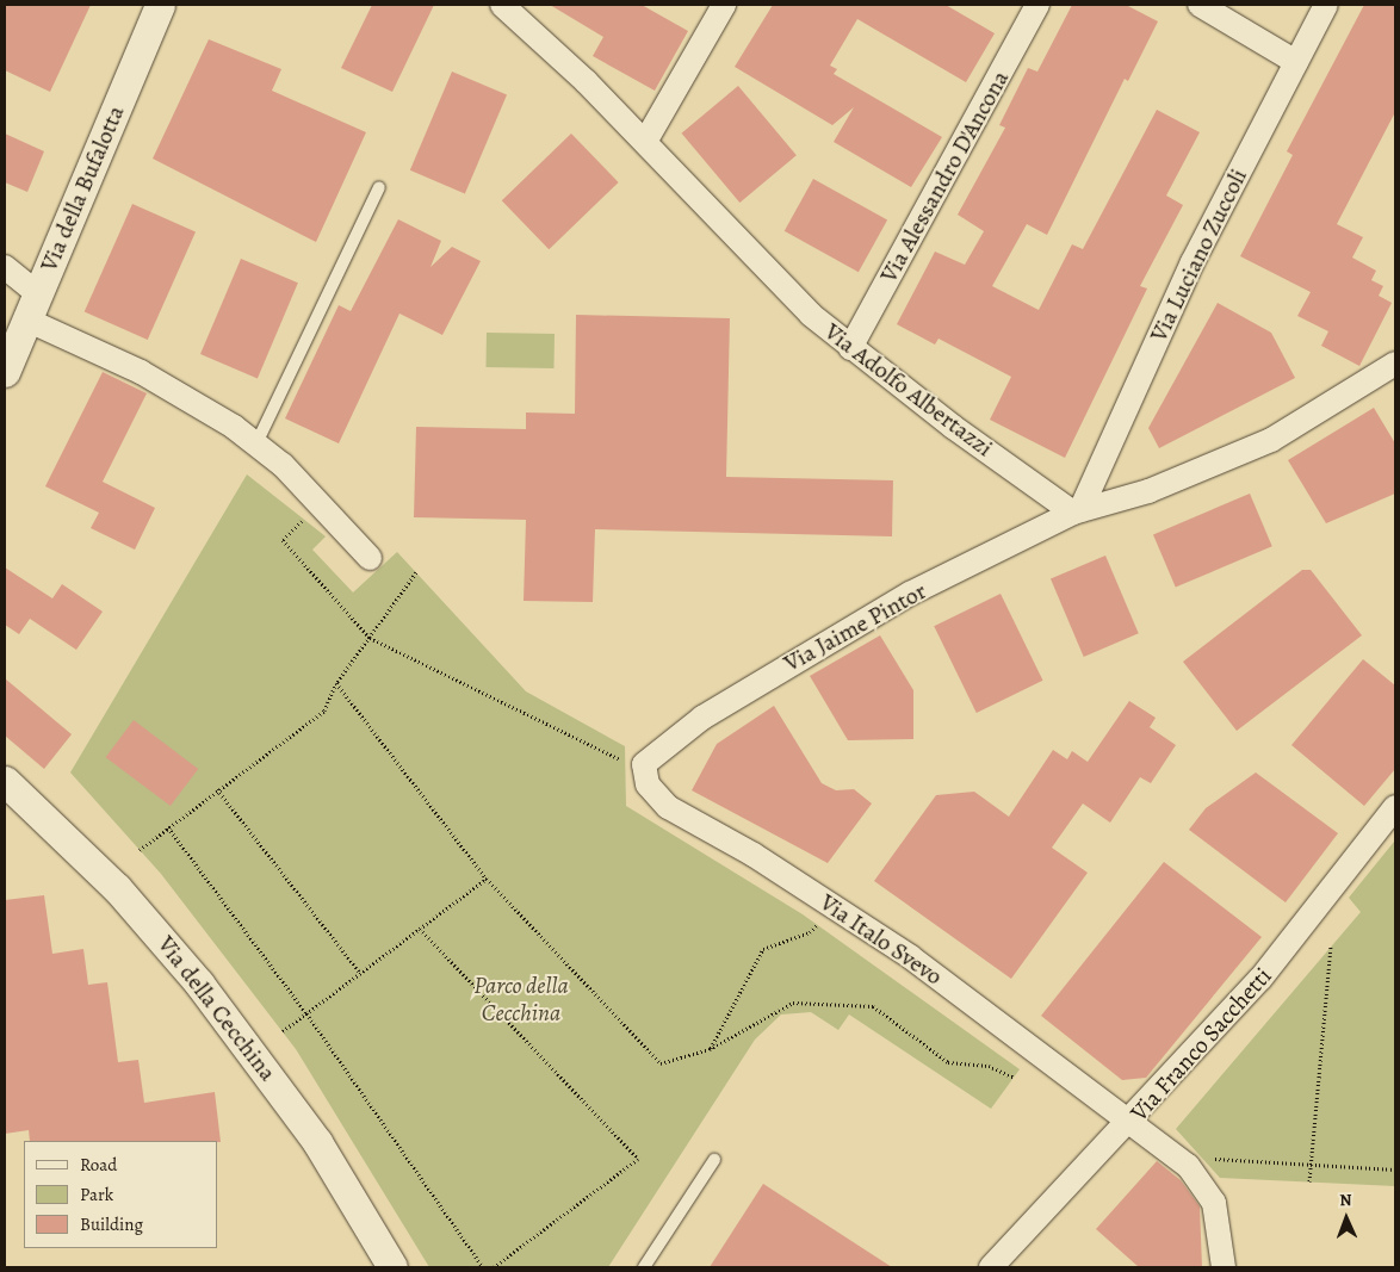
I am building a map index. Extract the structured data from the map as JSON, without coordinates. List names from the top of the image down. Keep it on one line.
{"streets":{"street":["Via Alessandro D'Ancona","Via della Bufalotta","Via Luciano Zuccoli","Via Adolfo Albertazzi","Via Jaime Pintor","Via Italo Svevo","Via della Cecchina","Via Franco Sacchetti"]},"crossings":[["Via Alessandro D'Ancona","Via Adolfo Albertazzi"],["Via Luciano Zuccoli","Via Adolfo Albertazzi"],["Via Luciano Zuccoli","Via Jaime Pintor"],["Via Adolfo Albertazzi","Via Jaime Pintor"],["Via Jaime Pintor","Via Italo Svevo"],["Via Italo Svevo","Via Franco Sacchetti"]],"parks":["Parco della Cecchina"],"legend":["Road","Park","Building"],"north":"top"}
